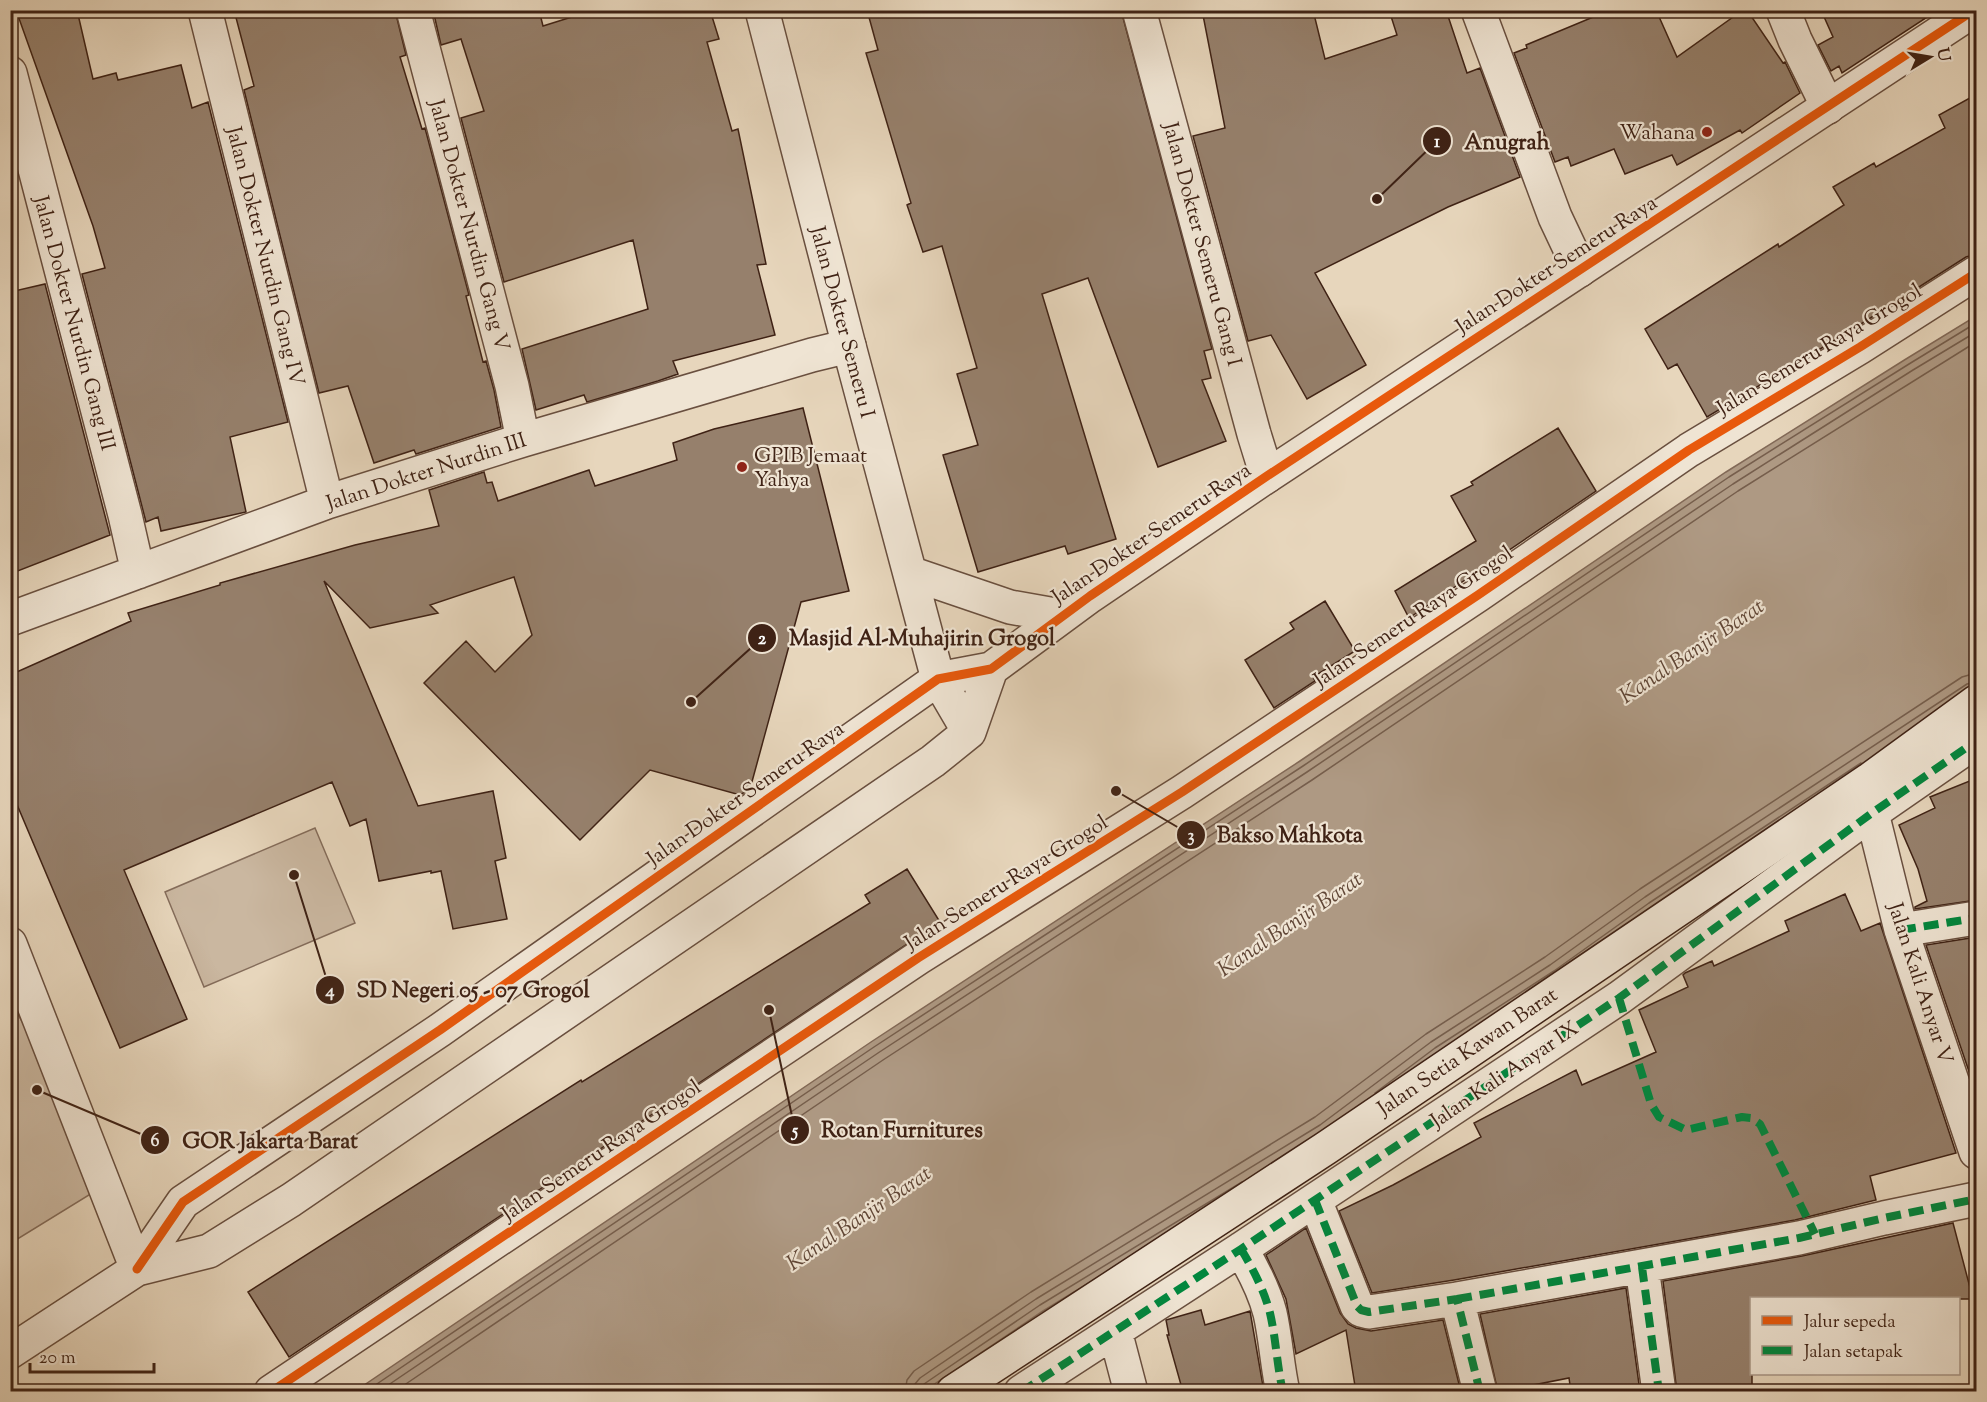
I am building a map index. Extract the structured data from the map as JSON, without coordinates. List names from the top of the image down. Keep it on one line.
{"streets":{"street":["Jalan Dokter Nurdin Gang V","Jalan Dokter Semeru Gang I","Jalan Dokter Nurdin Gang IV","Jalan Dokter Semeru Raya","Jalan Dokter Semeru I","Jalan Dokter Nurdin Gang III","Jalan Semeru Raya Grogol","Jalan Dokter Nurdin III","Jalan Kali Anyar V","Jalan Setia Kawan Barat","Jalan Kali Anyar IX"]},"crossings":[["Jalan Dokter Nurdin Gang V","Jalan Dokter Nurdin III"],["Jalan Dokter Semeru Gang I","Jalan Dokter Semeru Raya"],["Jalan Dokter Nurdin Gang IV","Jalan Dokter Nurdin III"],["Jalan Dokter Semeru Raya","Jalan Dokter Semeru I"],["Jalan Dokter Semeru I","Jalan Dokter Nurdin III"],["Jalan Dokter Nurdin Gang III","Jalan Dokter Nurdin III"],["Jalan Kali Anyar V","Jalan Kali Anyar IX"]],"water":["Kanal Banjir Barat"],"places":["Wahana","Anugrah","GPIB Jemaat Yahya","Masjid Al-Muhajirin Grogol","Bakso Mahkota","SD Negeri 05 - 07 Grogol","Rotan Furnitures","GOR Jakarta Barat"],"legend":["Jalur sepeda","Jalan setapak"],"scale_bar":"20 m","north":"right"}
